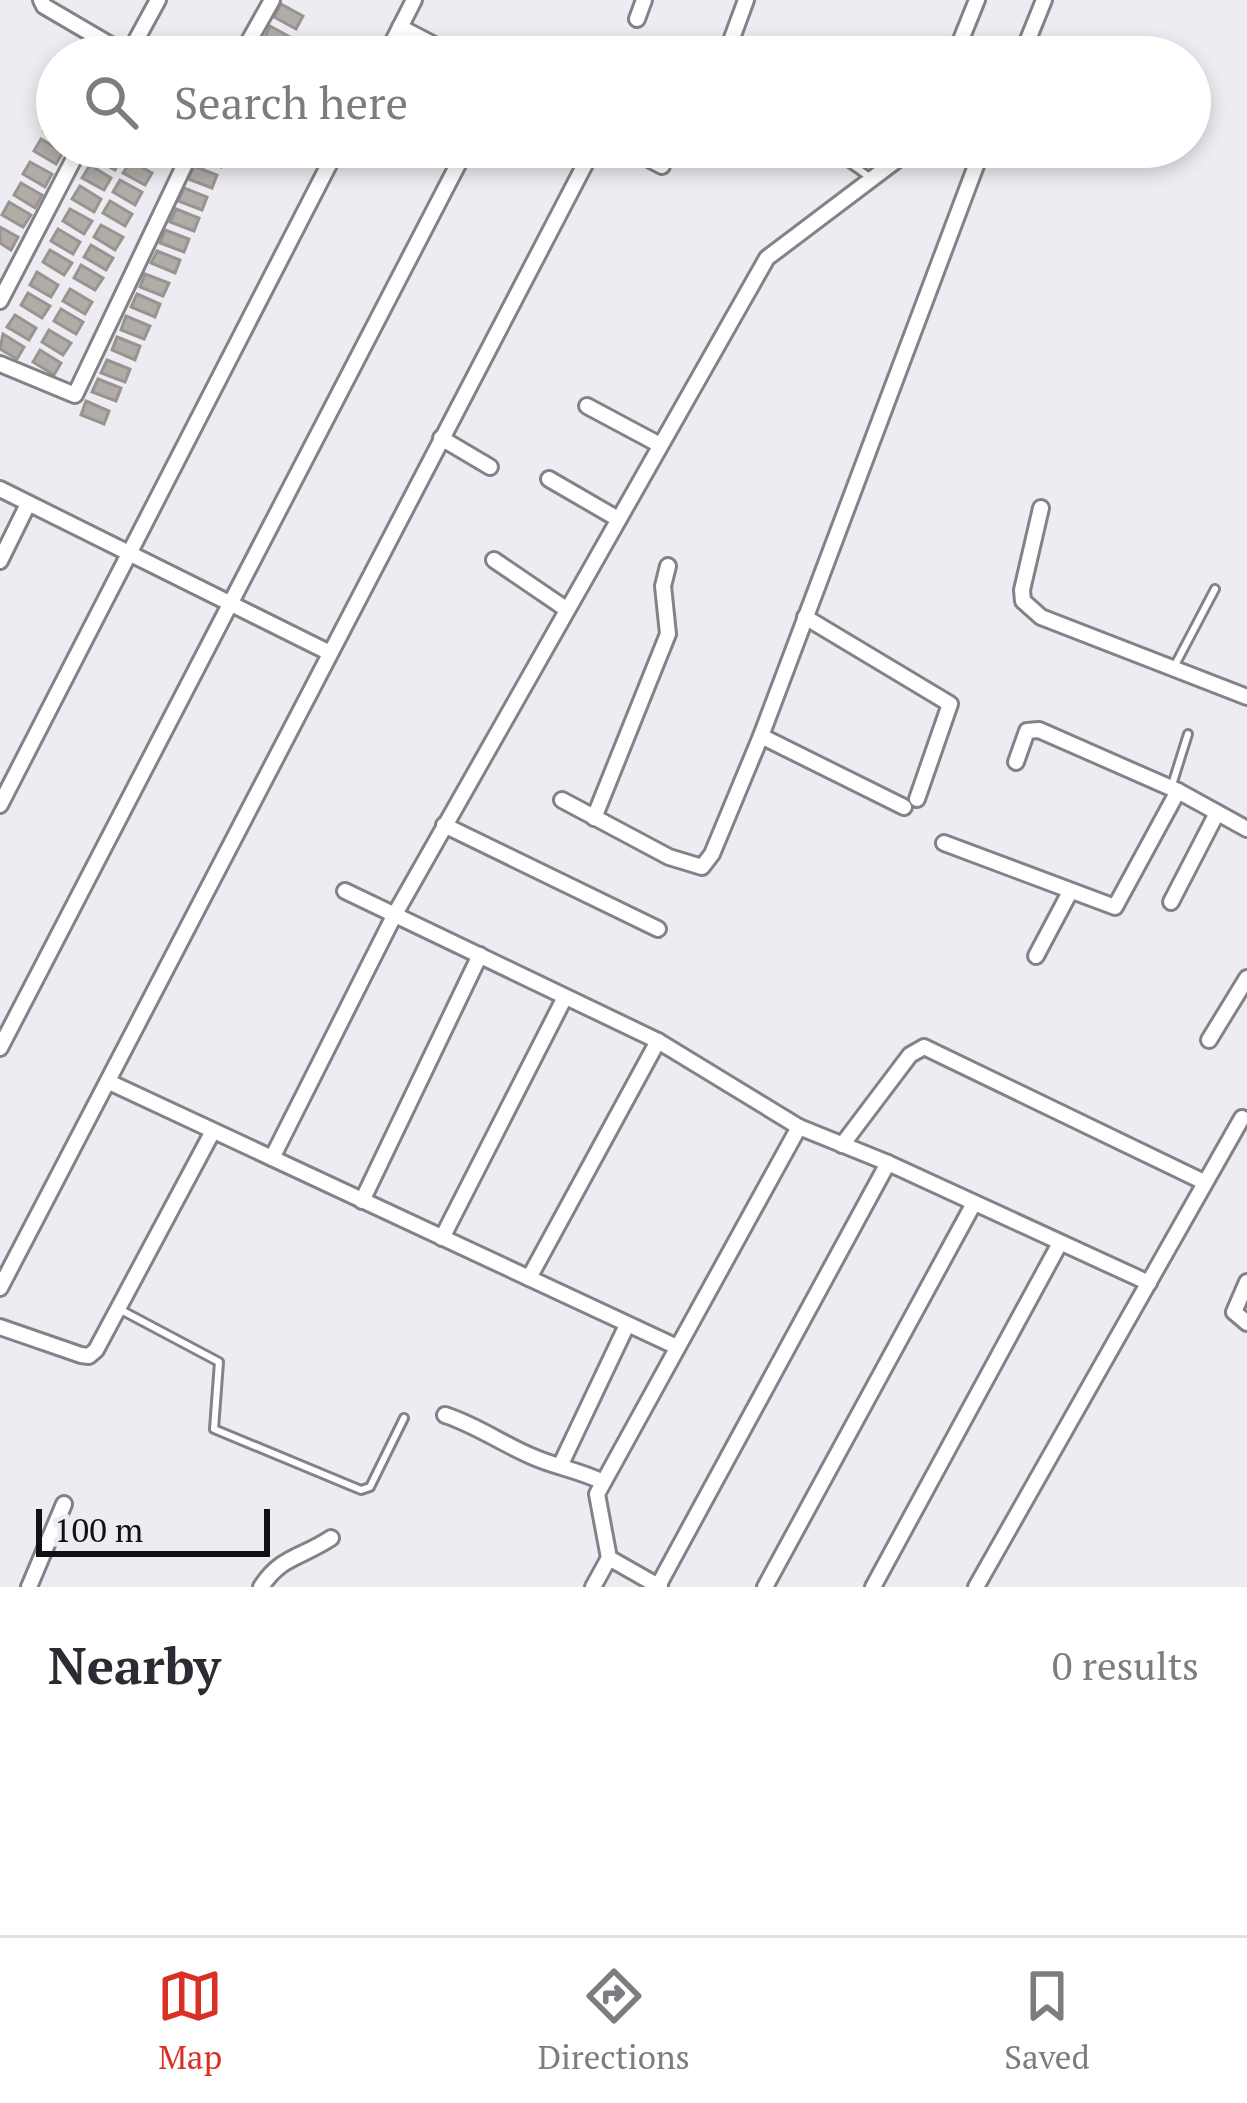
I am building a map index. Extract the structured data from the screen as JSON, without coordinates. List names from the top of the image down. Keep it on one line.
{"scale_bar":"100 m","page":{"search":"Search here","scale":"100 m","heading":["Nearby","0 results"],"nav":["Map","Directions","Saved"]}}
